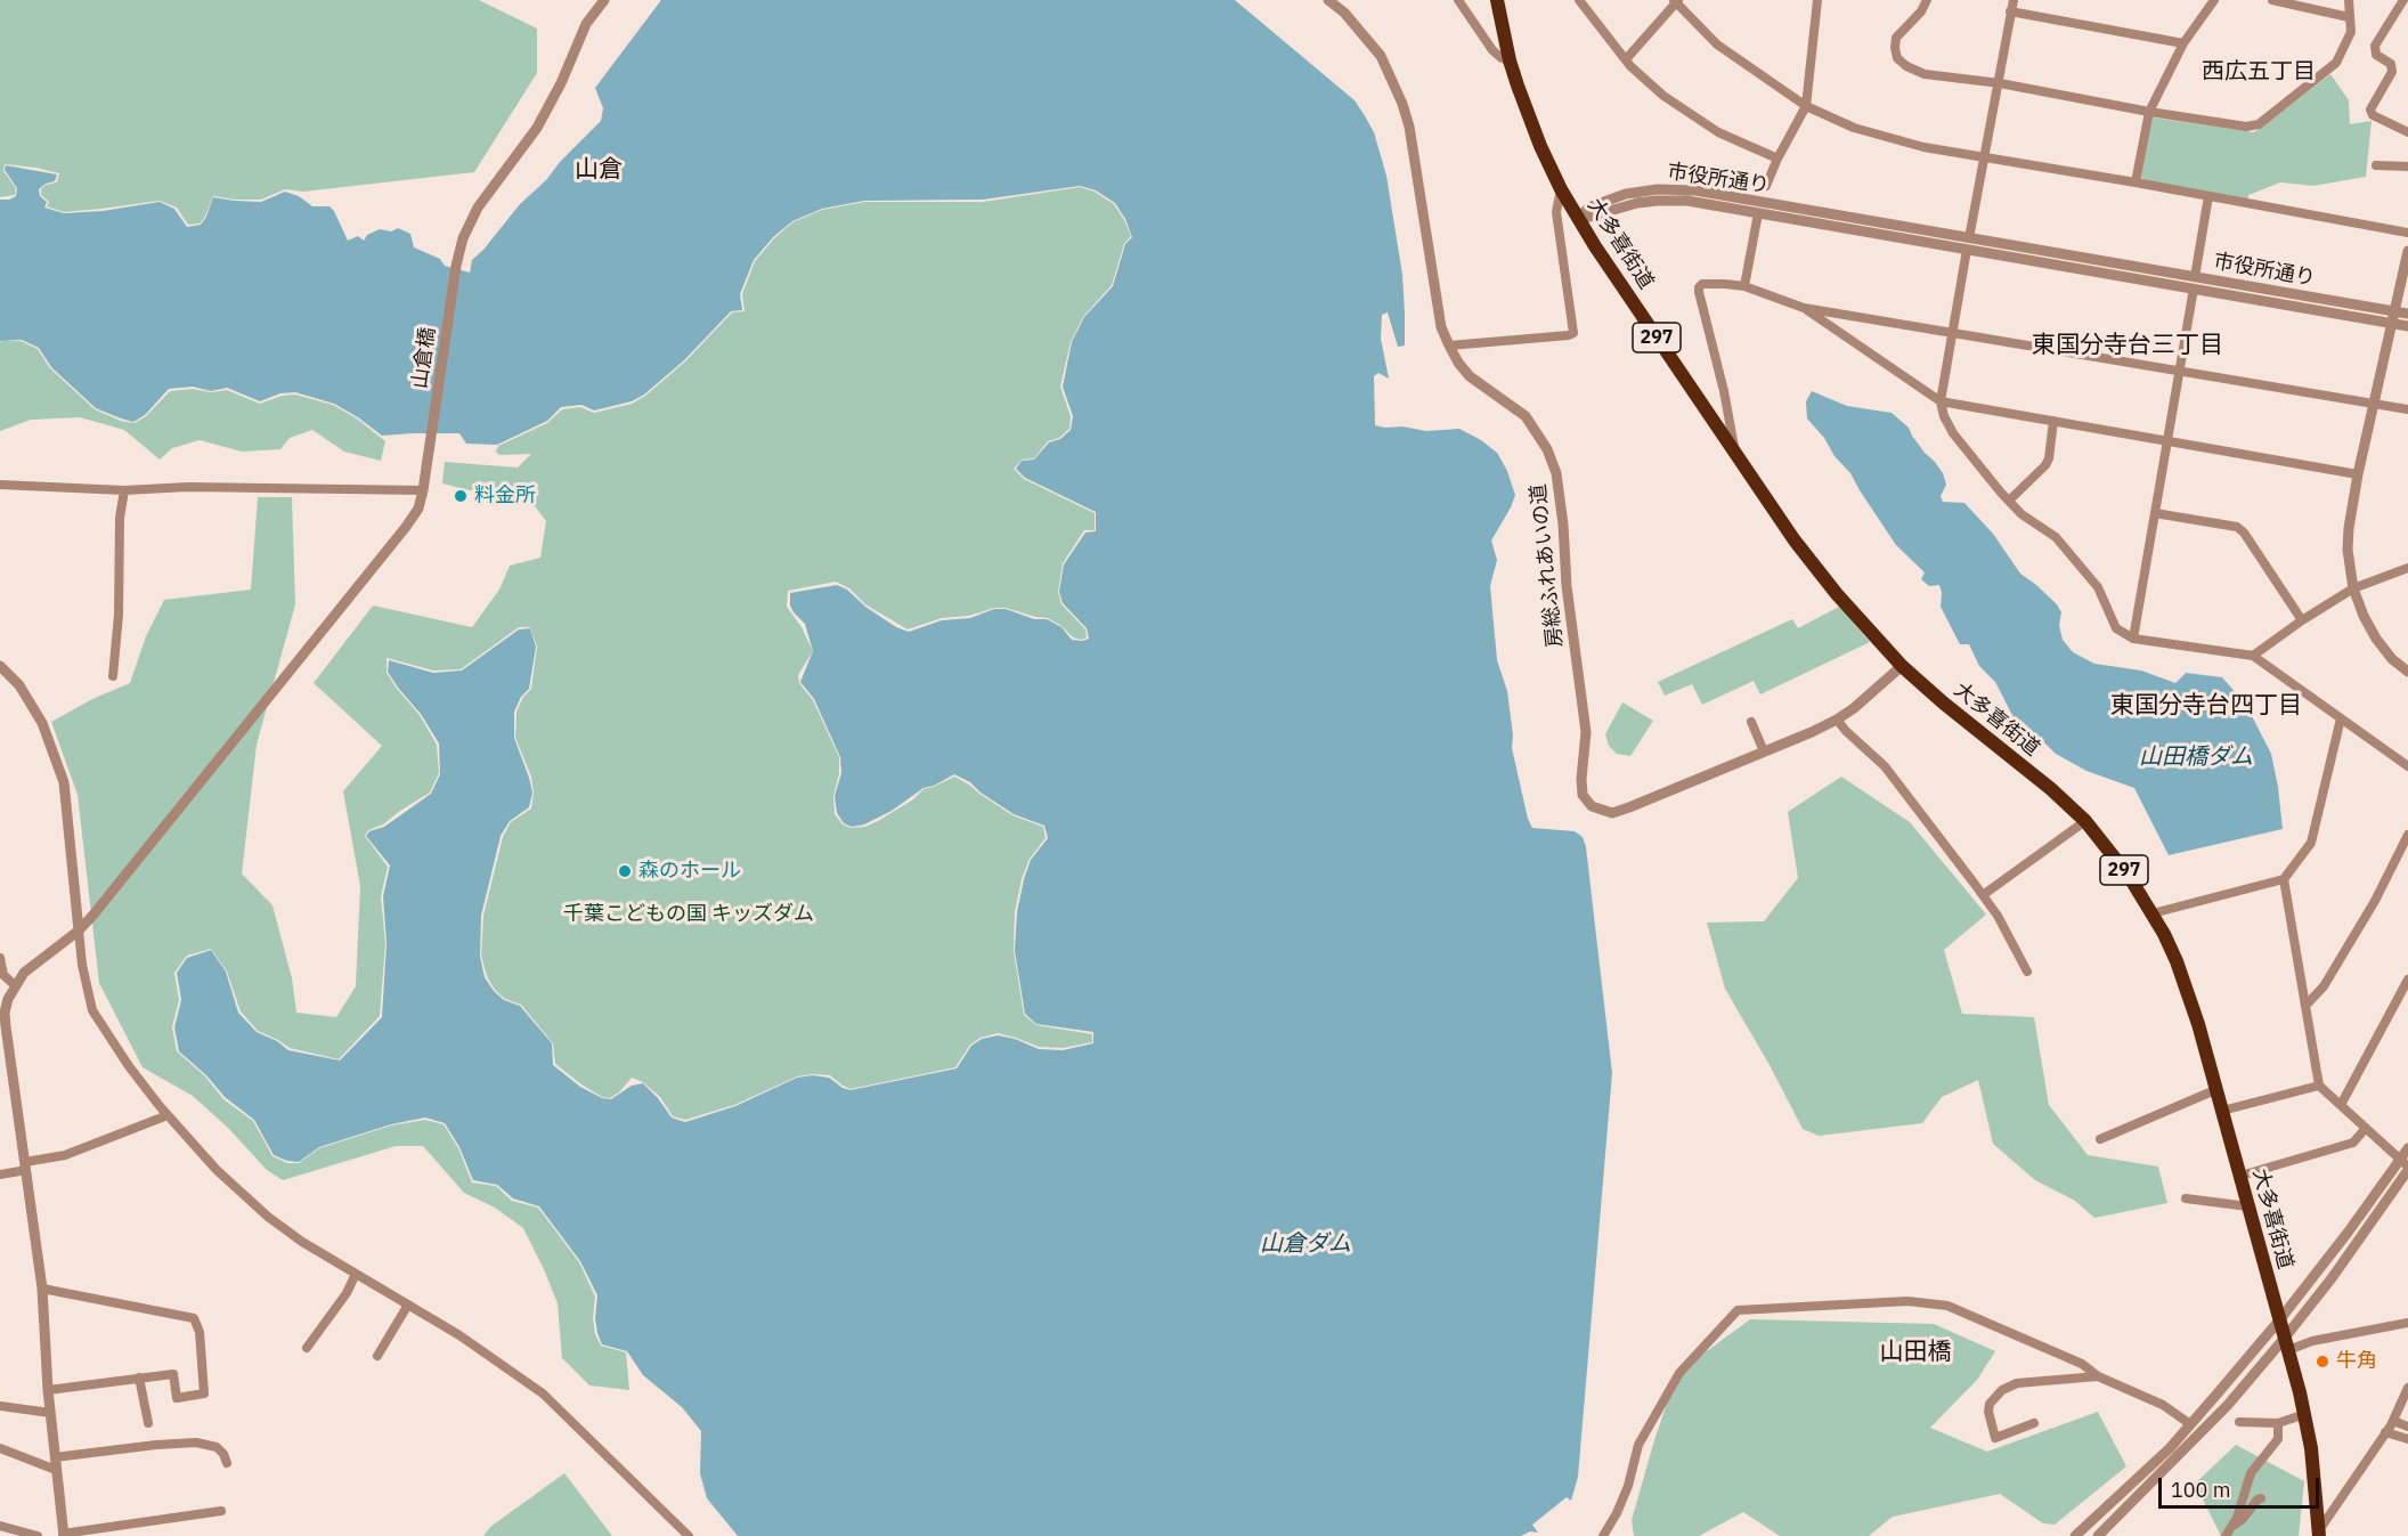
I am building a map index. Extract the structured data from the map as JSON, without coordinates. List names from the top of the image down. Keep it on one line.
{"streets":{"highway":["大多喜街道","297"],"street":["市役所通り","山倉橋","房総ふれあいの道"]},"crossings":[["市役所通り","大多喜街道"],["大多喜街道","房総ふれあいの道"]],"districts":["西広五丁目","山倉","東国分寺台三丁目","東国分寺台四丁目","山田橋"],"water":["山田橋ダム","山倉ダム"],"parks":["千葉こどもの国 キッズダム"],"places":["料金所","森のホール","牛角"],"scale_bar":"100 m"}
